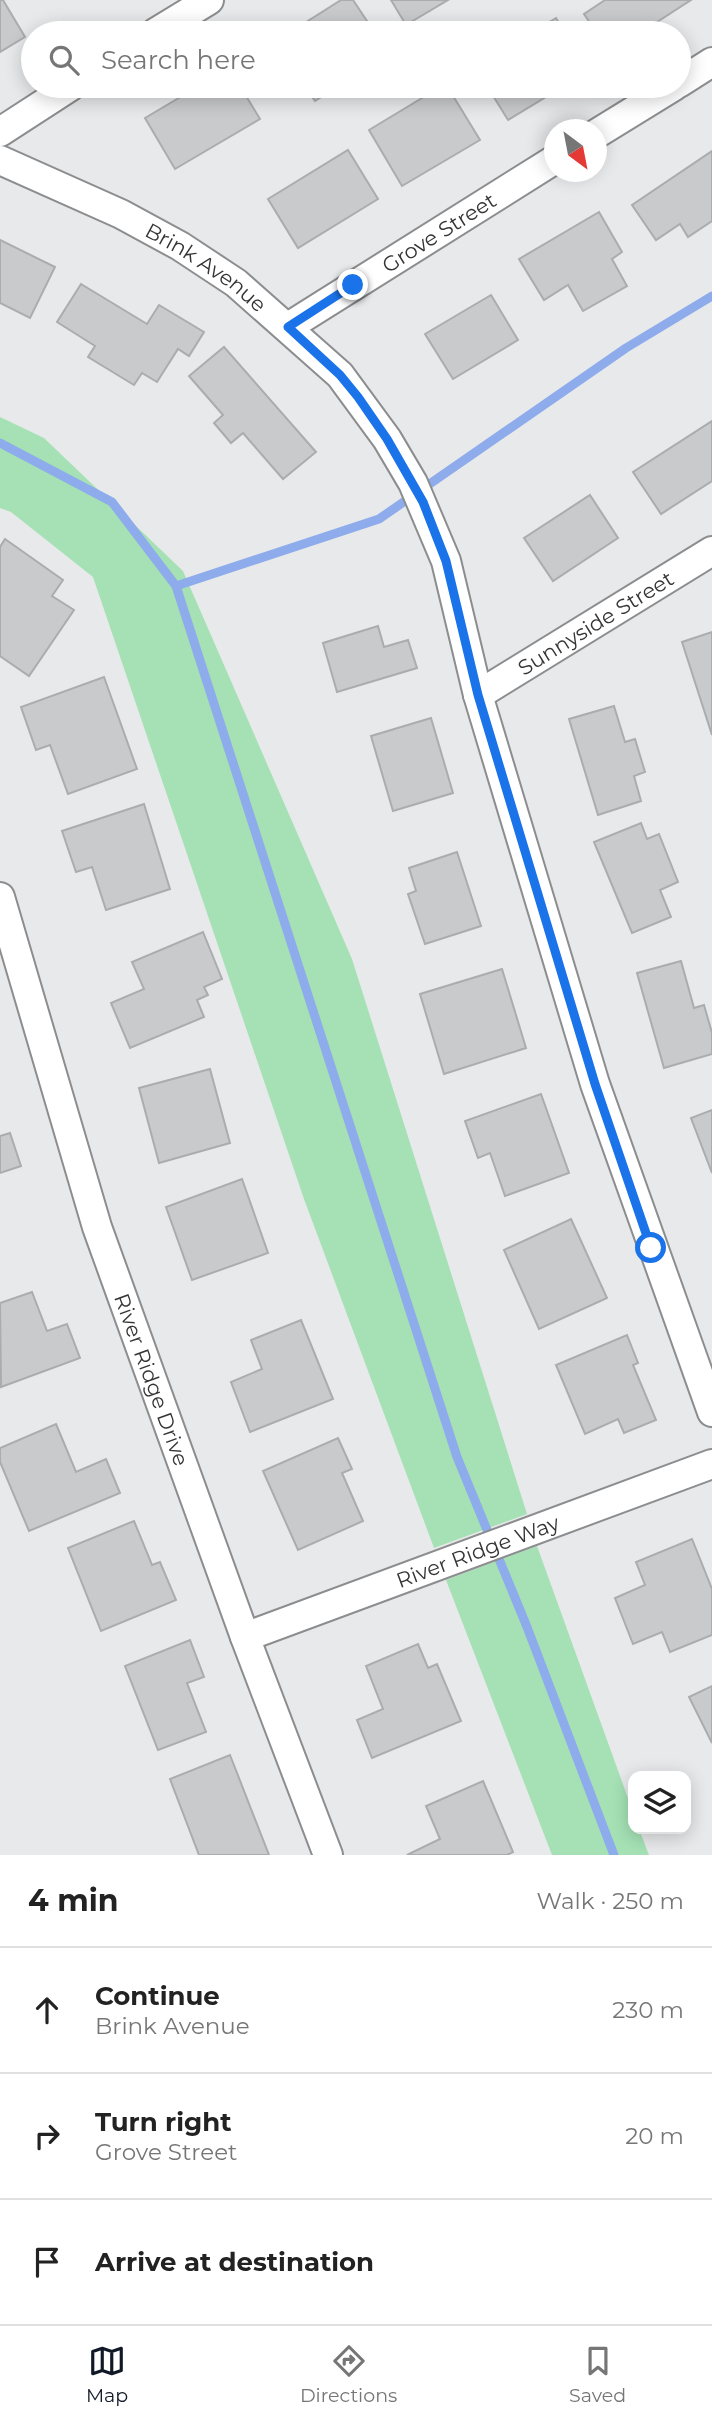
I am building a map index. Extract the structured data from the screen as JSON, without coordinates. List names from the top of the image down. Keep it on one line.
{"streets":{"street":["Grove Street","Brink Avenue","Sunnyside Street","River Ridge Drive","River Ridge Way"]},"crossings":[["Grove Street","Brink Avenue"],["Brink Avenue","Sunnyside Street"],["River Ridge Drive","River Ridge Way"]],"north":"bottom right","page":{"search":"Search here","heading":["4 min","Walk · 250 m"],"list":[["Continue","Brink Avenue","230 m"],["Turn right","Grove Street","20 m"],"Arrive at destination"],"nav":["Map","Directions","Saved"]}}
